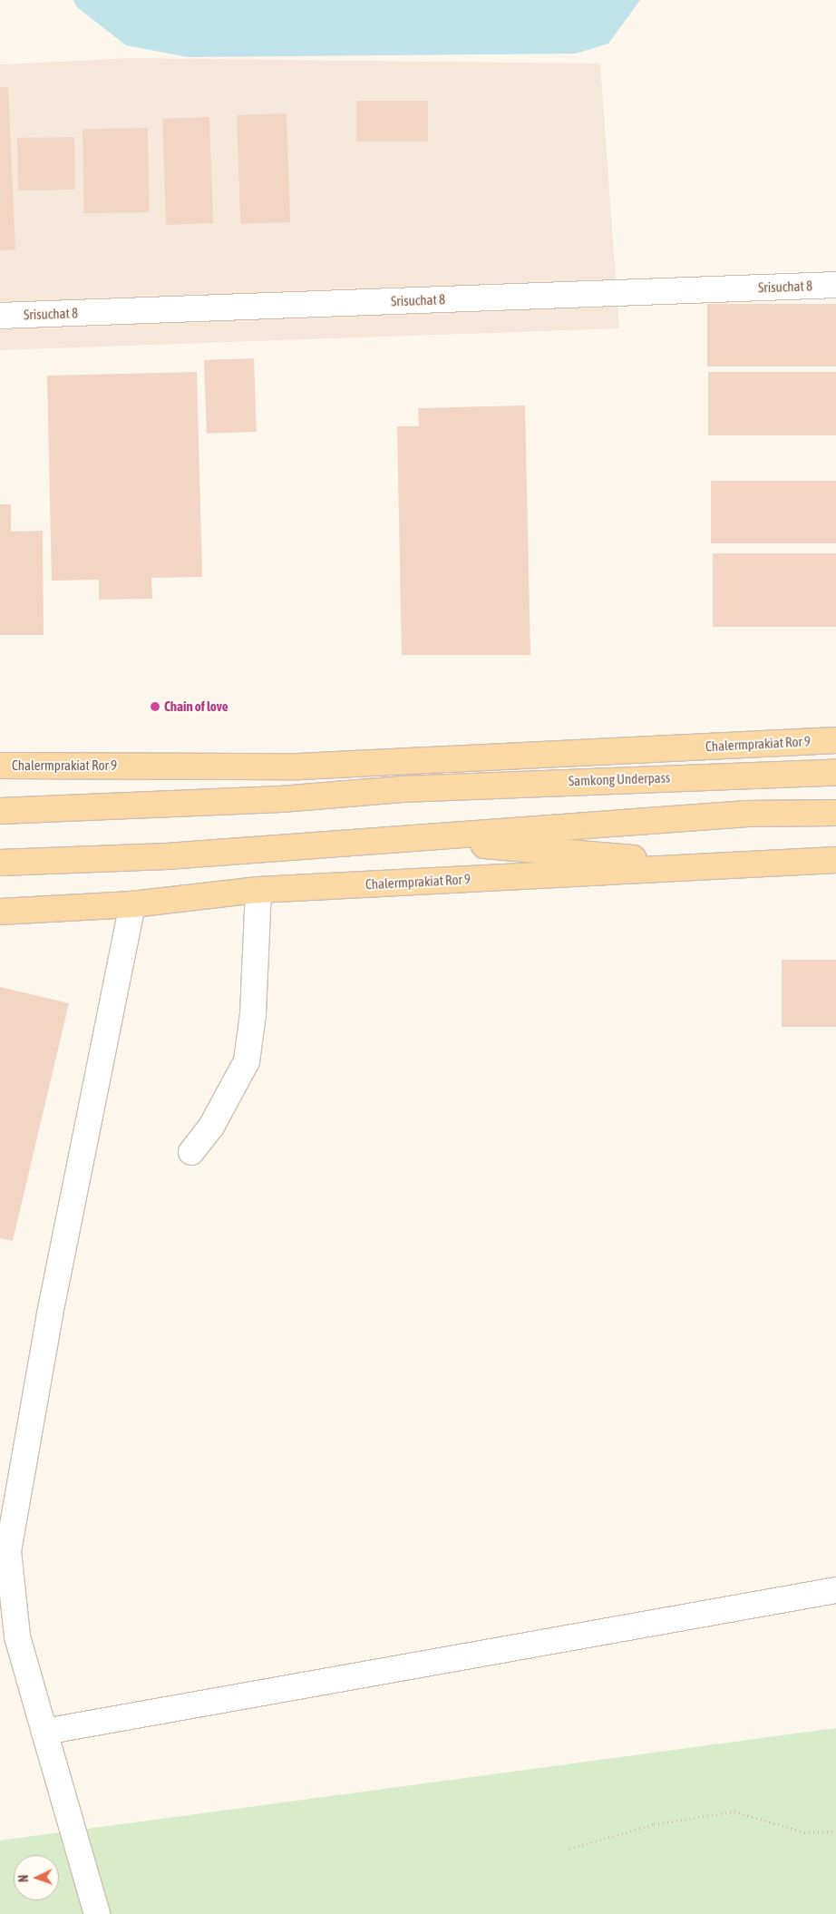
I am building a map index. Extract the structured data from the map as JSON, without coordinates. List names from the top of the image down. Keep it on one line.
{"streets":{"main road":["Chalermprakiat Ror 9","Samkong Underpass"],"street":["Srisuchat 8"]},"places":["Chain of love"],"north":"left"}
